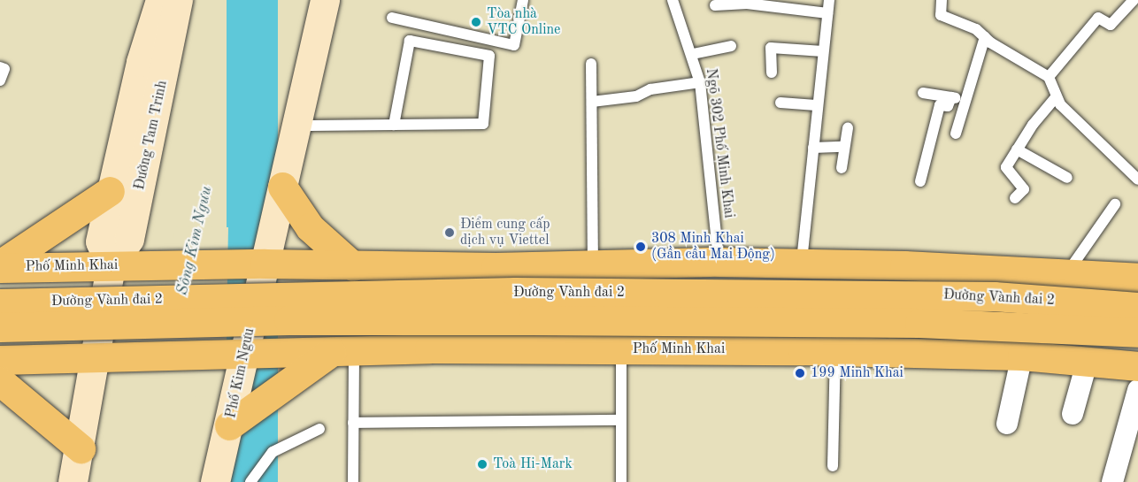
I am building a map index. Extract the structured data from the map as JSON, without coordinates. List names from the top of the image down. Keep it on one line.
{"streets":{"main road":["Đường Tam Trinh","Phố Minh Khai","Đường Vành đai 2","Phố Kim Ngưu"],"lane":["Ngõ 302 Phố Minh Khai"]},"crossings":[["Đường Tam Trinh","Phố Minh Khai"],["Phố Minh Khai","Phố Kim Ngưu"]],"water":["Sông Kim Ngưu"],"places":["Tòa nhà VTC Online","Điểm cung cấp dịch vụ Viettel","308 Minh Khai (Gần cầu Mai Động)","199 Minh Khai","Toà Hi-Mark"]}
